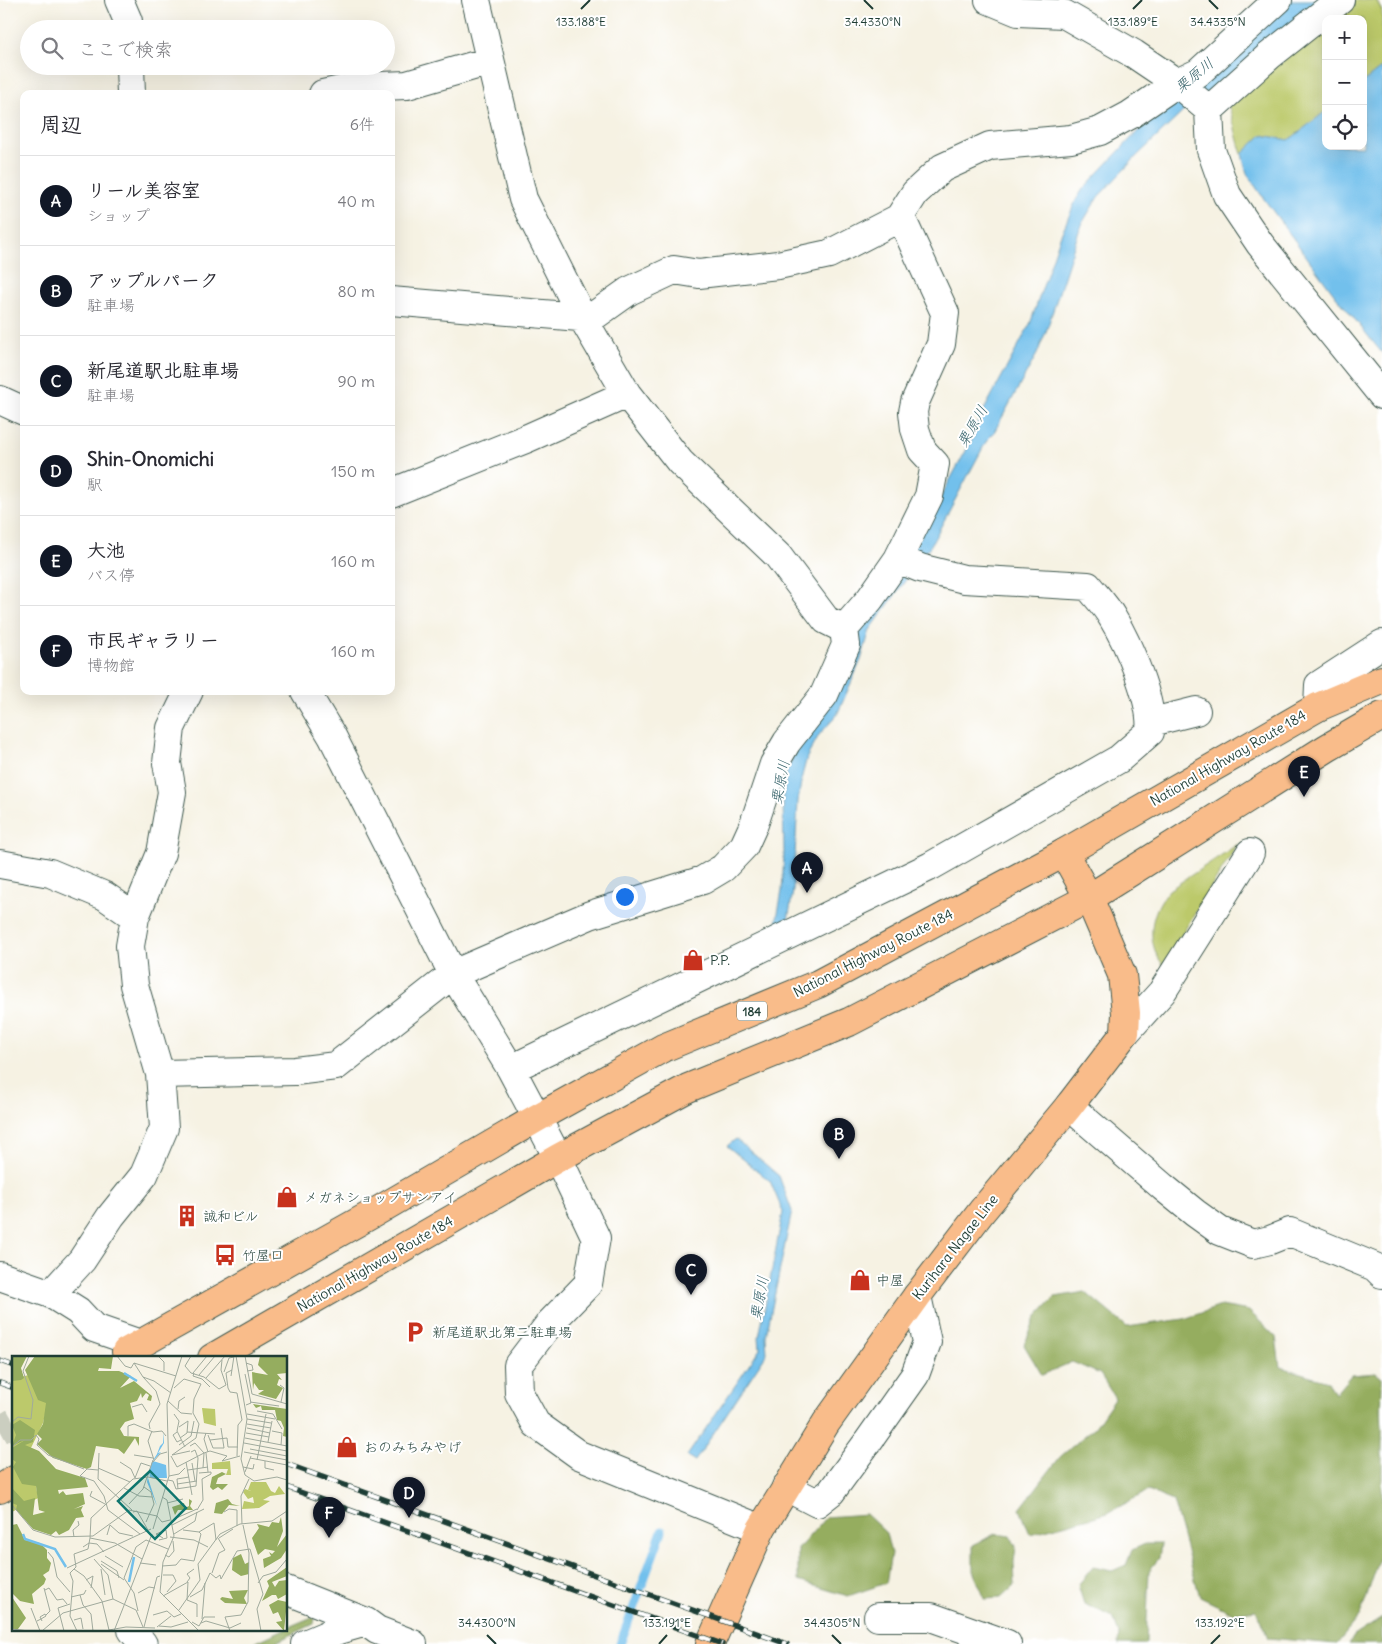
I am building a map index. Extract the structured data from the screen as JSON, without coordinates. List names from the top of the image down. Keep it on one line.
{"streets":{"main road":["National Highway Route 184","184","Kurihara Nagae Line"]},"water":["栗原川"],"places":{"shop":["P.P.","メガネショップサンアイ","中屋","おのみちみやげ"],"building":["誠和ビル"],"bus stop":["竹屋口"],"parking":["新尾道駅北第二駐車場"]},"page":{"map_buttons":["+","−"],"search":"ここで検索","heading":["周辺","6件"],"list":[{"mark":"A","name":"リール美容室","note":"ショップ","value":"40 m"},{"mark":"B","name":"アップルパーク","note":"駐車場","value":"80 m"},{"mark":"C","name":"新尾道駅北駐車場","note":"駐車場","value":"90 m"},{"mark":"D","name":"Shin-Onomichi","note":"駅","value":"150 m"},{"mark":"E","name":"大池","note":"バス停","value":"160 m"},{"mark":"F","name":"市民ギャラリー","note":"博物館","value":"160 m"}],"pins":["E","A","B","C","D","F"]},"coordinates":["34.4330°N","34.4335°N","133.188°E","133.189°E","133.191°E","133.192°E","34.4300°N","34.4305°N"]}
